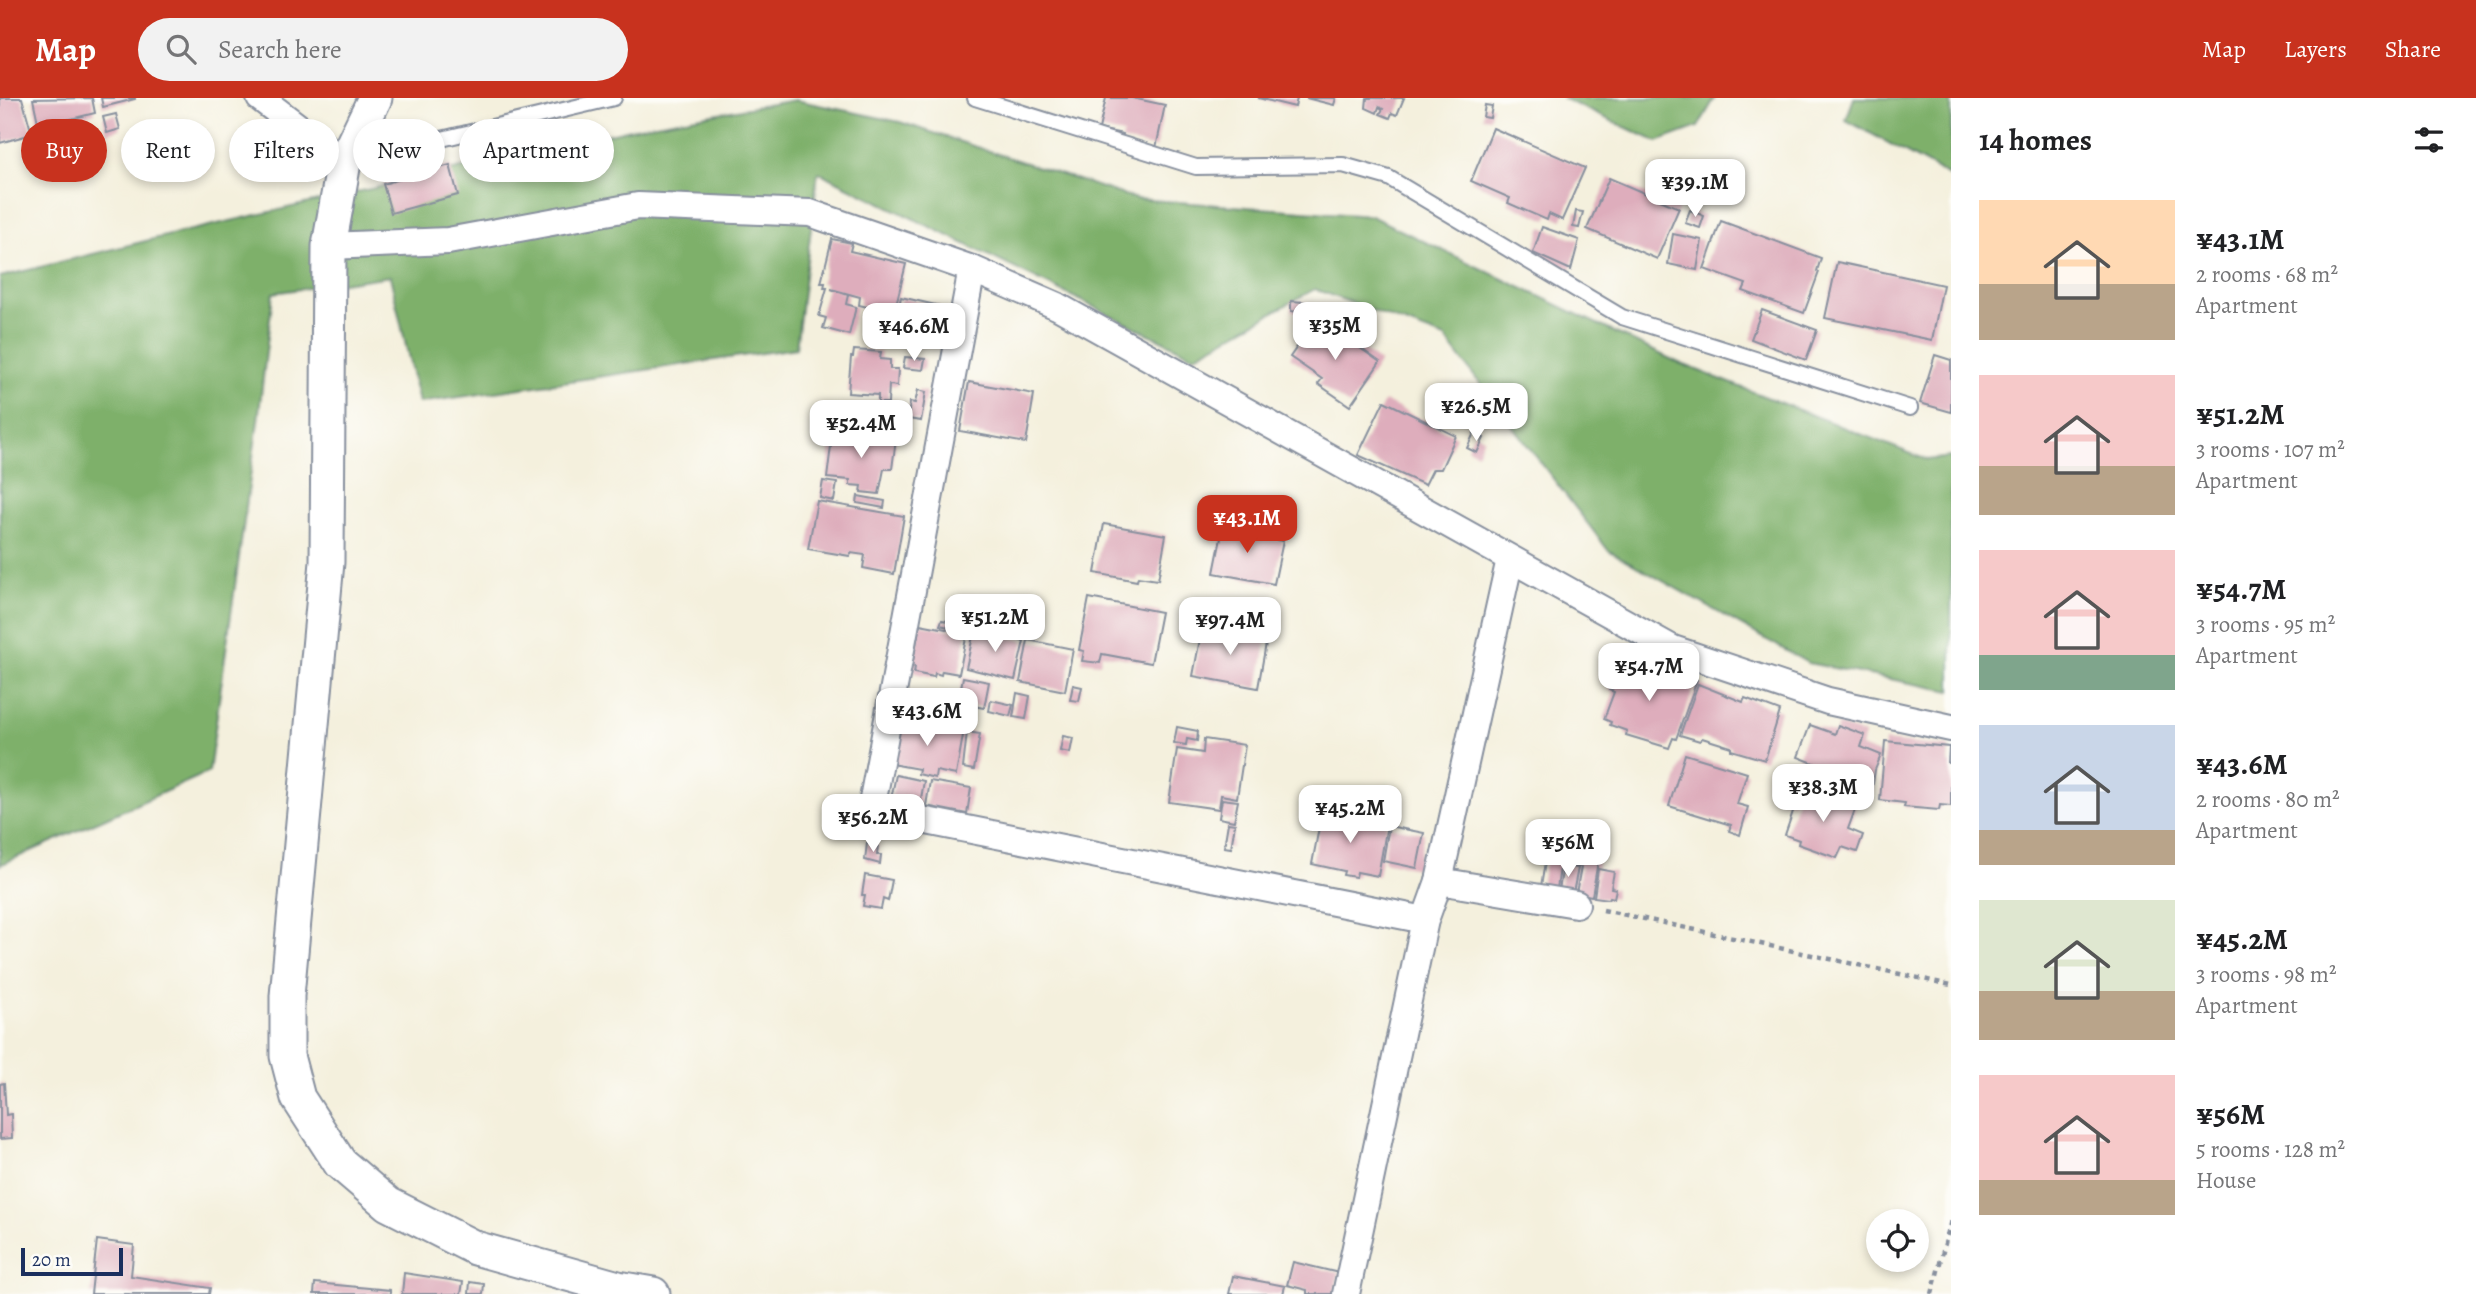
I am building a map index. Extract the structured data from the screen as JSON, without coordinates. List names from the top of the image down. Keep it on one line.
{"scale_bar":"20 m","page":{"header":"Map","search":"Search here","nav":["Map","Layers","Share"],"heading":"14 homes","chip":["Buy","Rent","Filters","New","Apartment"],"price":["¥39.1M","¥35M","¥46.6M","¥26.5M","¥52.4M","¥43.1M","¥51.2M","¥97.4M","¥54.7M","¥43.6M","¥38.3M","¥45.2M","¥56.2M","¥56M"],"list":[{"name":"¥43.1M","note":"2 rooms · 68 m² · Apartment"},{"name":"¥51.2M","note":"3 rooms · 107 m² · Apartment"},{"name":"¥54.7M","note":"3 rooms · 95 m² · Apartment"},{"name":"¥43.6M","note":"2 rooms · 80 m² · Apartment"},{"name":"¥45.2M","note":"3 rooms · 98 m² · Apartment"},{"name":"¥56M","note":"5 rooms · 128 m² · House"}],"scale":"20 m"}}
